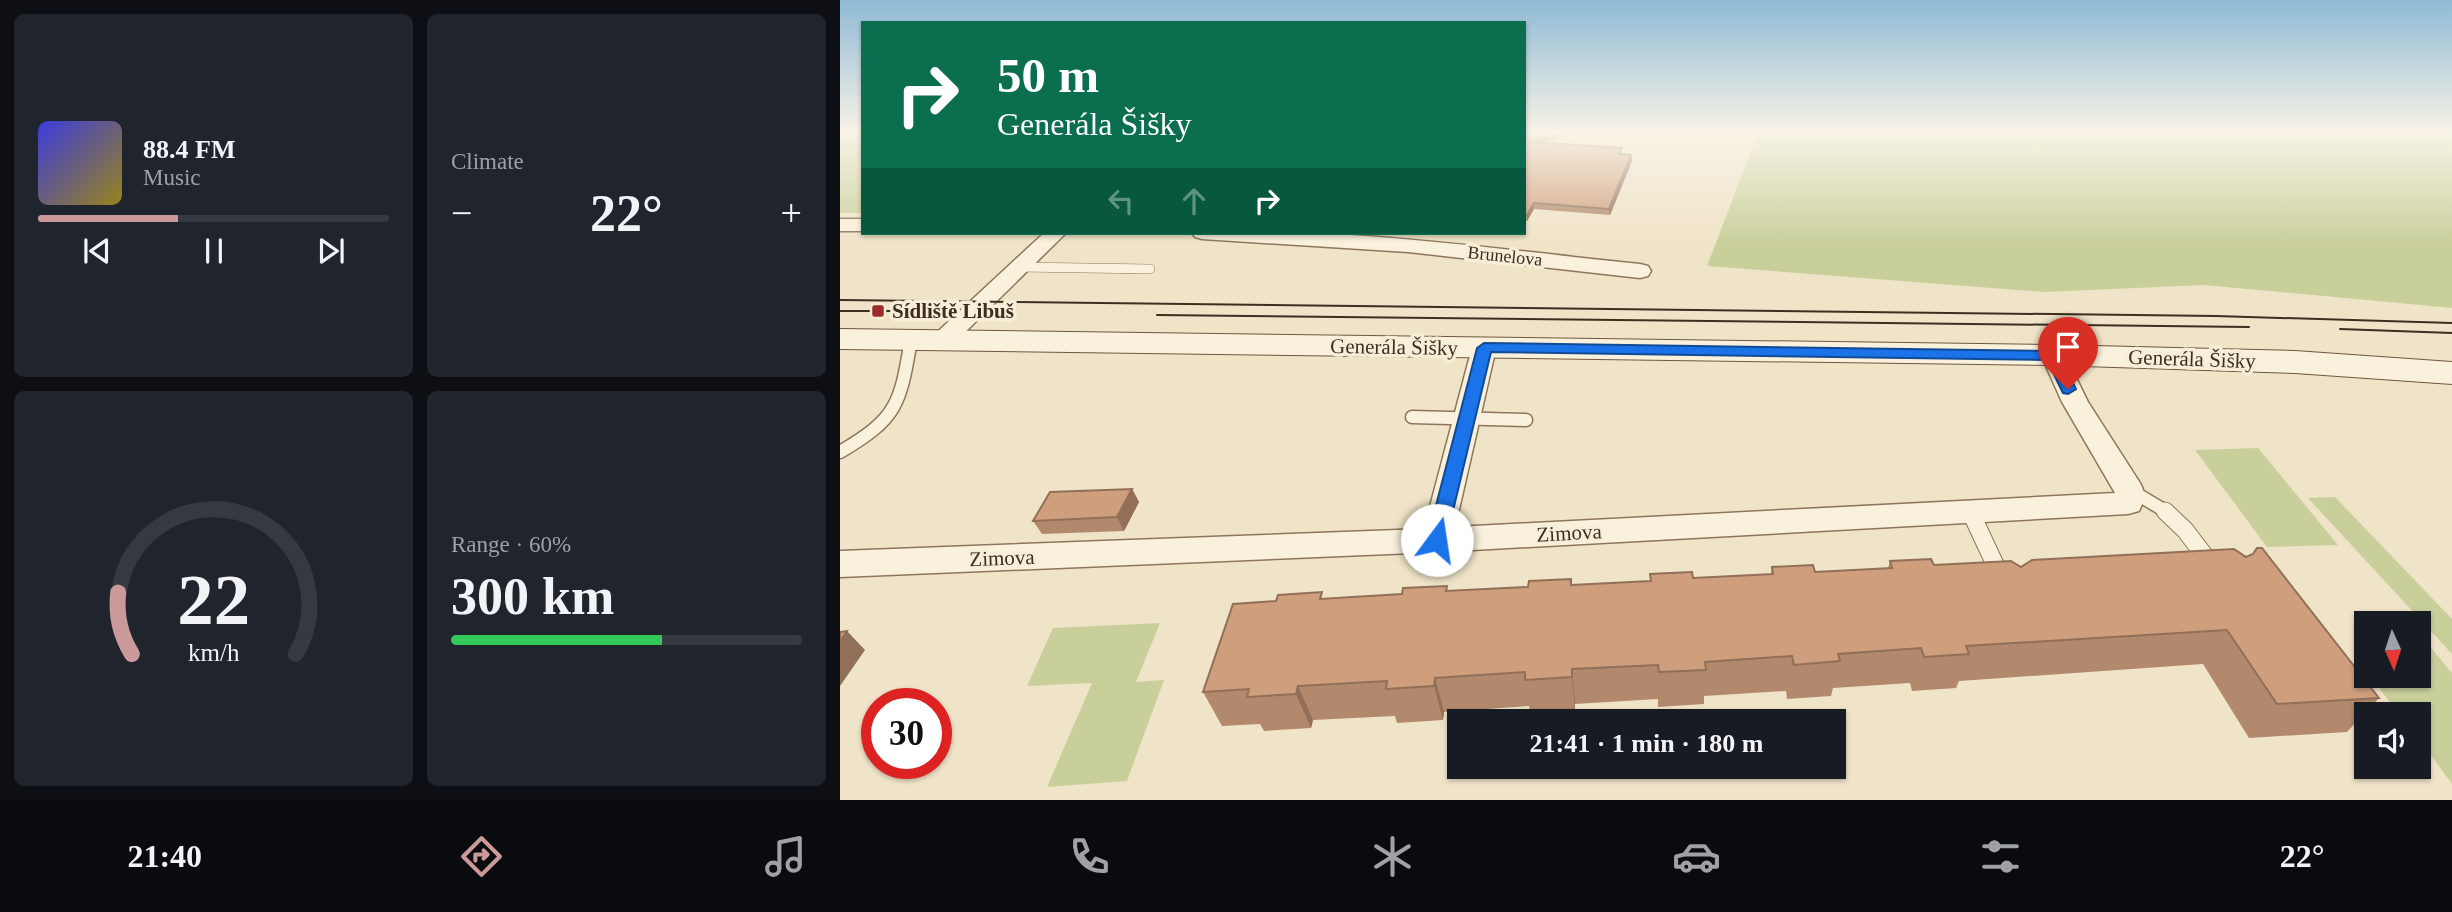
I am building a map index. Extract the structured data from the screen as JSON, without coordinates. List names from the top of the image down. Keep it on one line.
{"streets":{"main road":["Generála Šišky"],"street":["Brunelova","Zimova"]},"places":{"transit":["Sídliště Libuš"]},"north":"bottom","page":{"tile":["Climate",["Range · 60%","300 km"]],"turn":["50 m","Generála Šišky"],"song":["88.4 FM","Music"],"heat":["−","22°","+"],"limit":"30","trip":"21:41 · 1 min · 180 m","tabs":["21:40","22°"],"gauge":["22","km/h"]}}
